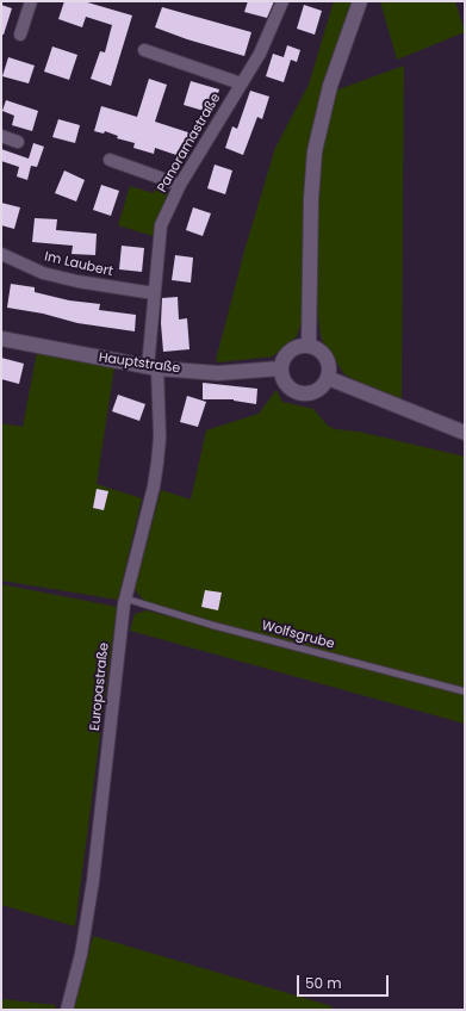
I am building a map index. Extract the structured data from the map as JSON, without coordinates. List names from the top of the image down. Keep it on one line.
{"streets":{"street":["Panoramastraße","Im Laubert","Hauptstraße","Europastraße"],"lane":["Wolfsgrube"]},"crossings":[["Panoramastraße","Im Laubert"],["Panoramastraße","Hauptstraße"],["Panoramastraße","Europastraße"],["Hauptstraße","Europastraße"],["Wolfsgrube","Europastraße"]],"scale_bar":"50 m"}
